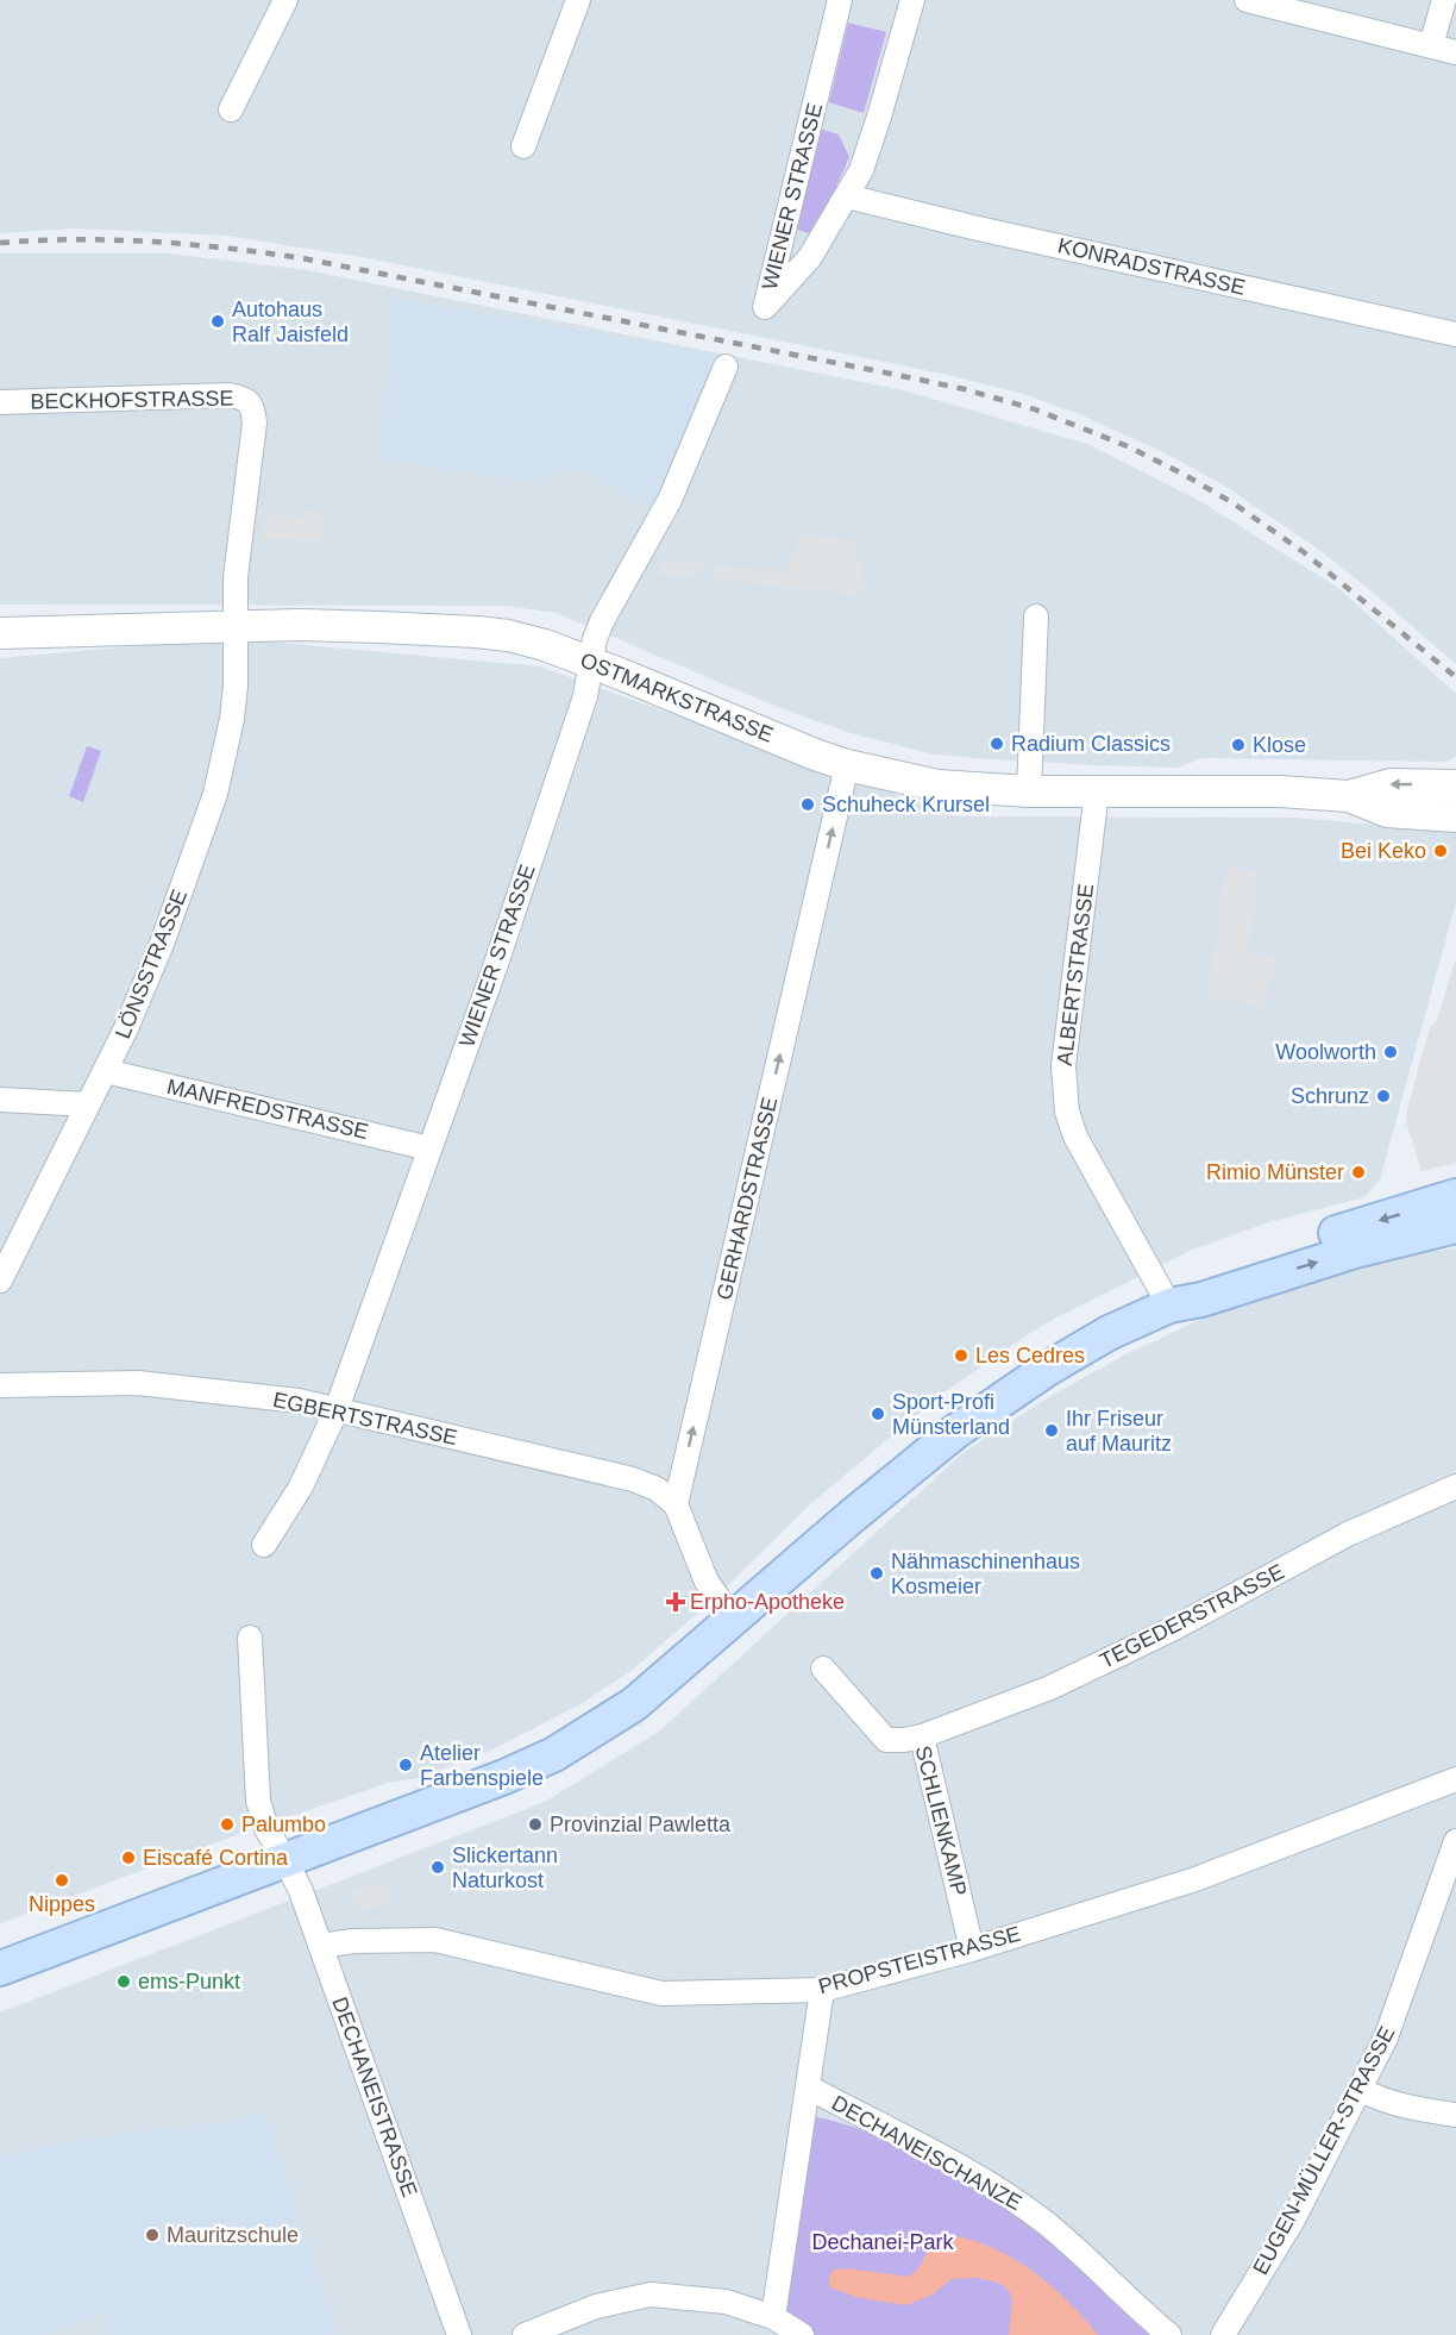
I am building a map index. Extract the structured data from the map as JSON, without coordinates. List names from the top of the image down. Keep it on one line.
{"streets":{"street":["WIENER STRASSE","KONRADSTRASSE","BECKHOFSTRASSE","OSTMARKSTRASSE","LÖNSSTRASSE","ALBERTSTRASSE","MANFREDSTRASSE","GERHARDSTRASSE","EGBERTSTRASSE","TEGEDERSTRASSE","SCHLIENKAMP","PROPSTEISTRASSE","DECHANEISTRASSE","EUGEN-MÜLLER-STRASSE","DECHANEISCHANZE"]},"crossings":[["WIENER STRASSE","KONRADSTRASSE"],["WIENER STRASSE","OSTMARKSTRASSE"],["WIENER STRASSE","MANFREDSTRASSE"],["WIENER STRASSE","EGBERTSTRASSE"],["BECKHOFSTRASSE","OSTMARKSTRASSE"],["BECKHOFSTRASSE","LÖNSSTRASSE"],["OSTMARKSTRASSE","LÖNSSTRASSE"],["OSTMARKSTRASSE","ALBERTSTRASSE"],["OSTMARKSTRASSE","GERHARDSTRASSE"],["LÖNSSTRASSE","MANFREDSTRASSE"],["GERHARDSTRASSE","EGBERTSTRASSE"],["TEGEDERSTRASSE","SCHLIENKAMP"],["SCHLIENKAMP","PROPSTEISTRASSE"],["PROPSTEISTRASSE","DECHANEISTRASSE"],["PROPSTEISTRASSE","DECHANEISCHANZE"]],"one_way":["GERHARDSTRASSE"],"parks":["Dechanei-Park"],"places":{"other":["Autohaus Ralf Jaisfeld","Radium Classics","Klose","Schuheck Krursel","Bei Keko","Woolworth","Schrunz","Rimio Münster","Les Cedres","Sport-Profi Münsterland","Ihr Friseur auf Mauritz","Nähmaschinenhaus Kosmeier","Atelier Farbenspiele","Palumbo","Provinzial Pawletta","Eiscafé Cortina","Slickertann Naturkost","Nippes","ems-Punkt","Mauritzschule"],"health":["Erpho-Apotheke"]}}
